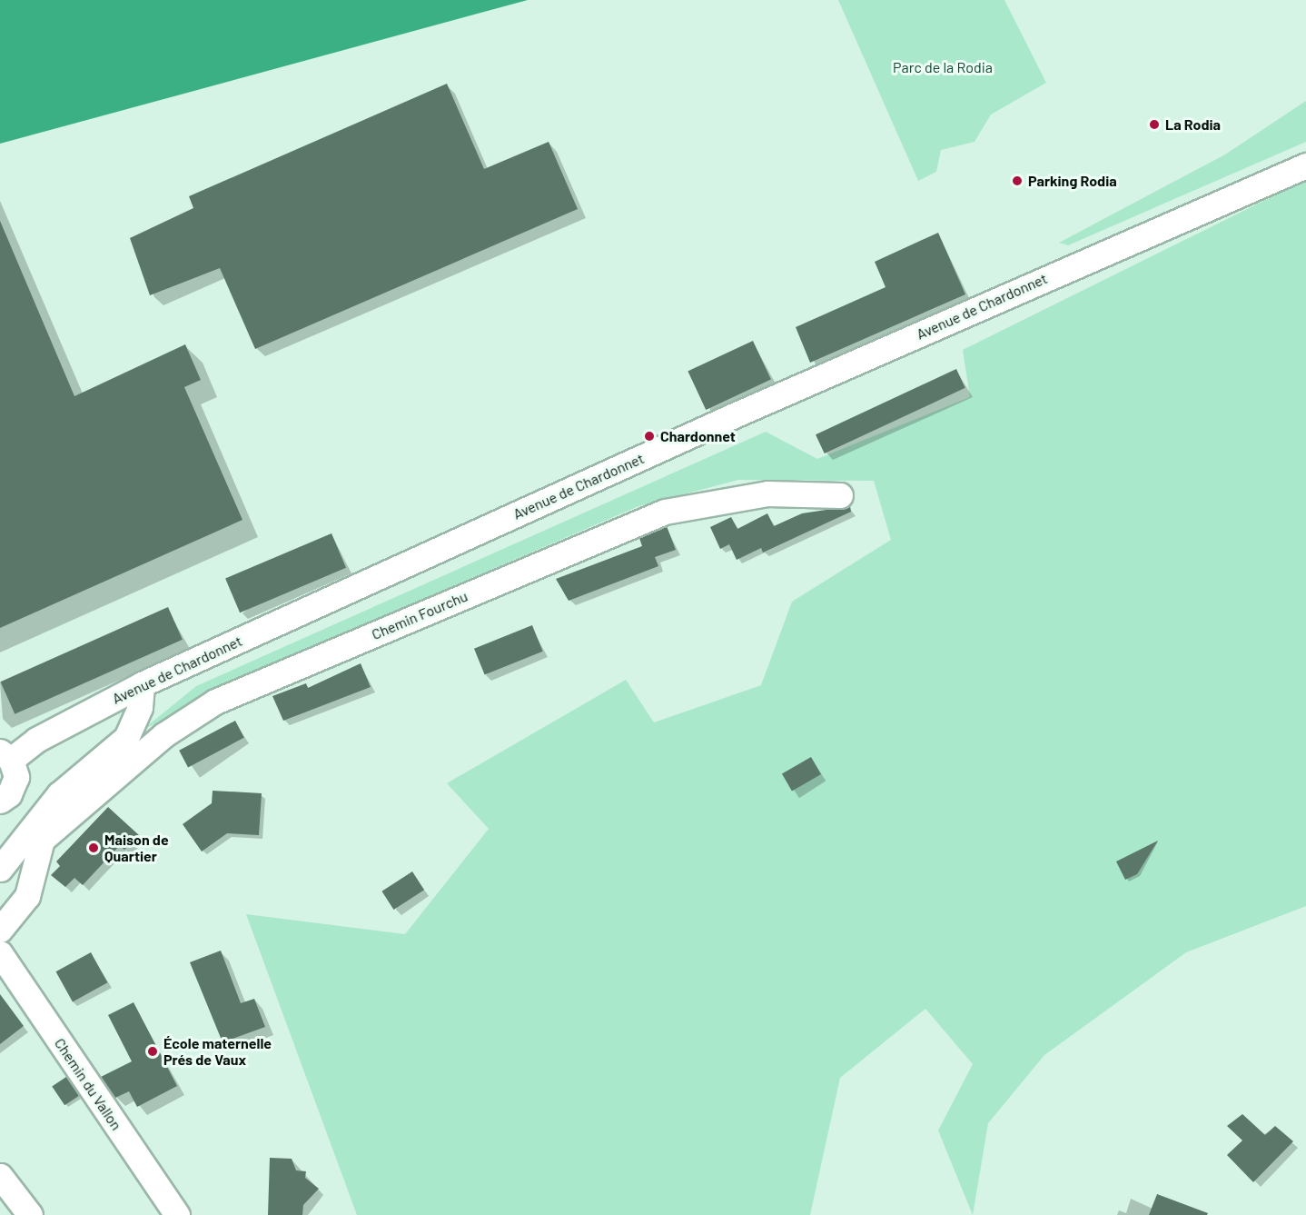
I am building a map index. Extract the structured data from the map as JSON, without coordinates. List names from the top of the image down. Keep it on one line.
{"streets":{"street":["Avenue de Chardonnet","Chemin Fourchu","Chemin du Vallon"]},"parks":["Parc de la Rodia"],"places":["La Rodia","Parking Rodia","Chardonnet","Maison de Quartier","École maternelle Prés de Vaux"]}
